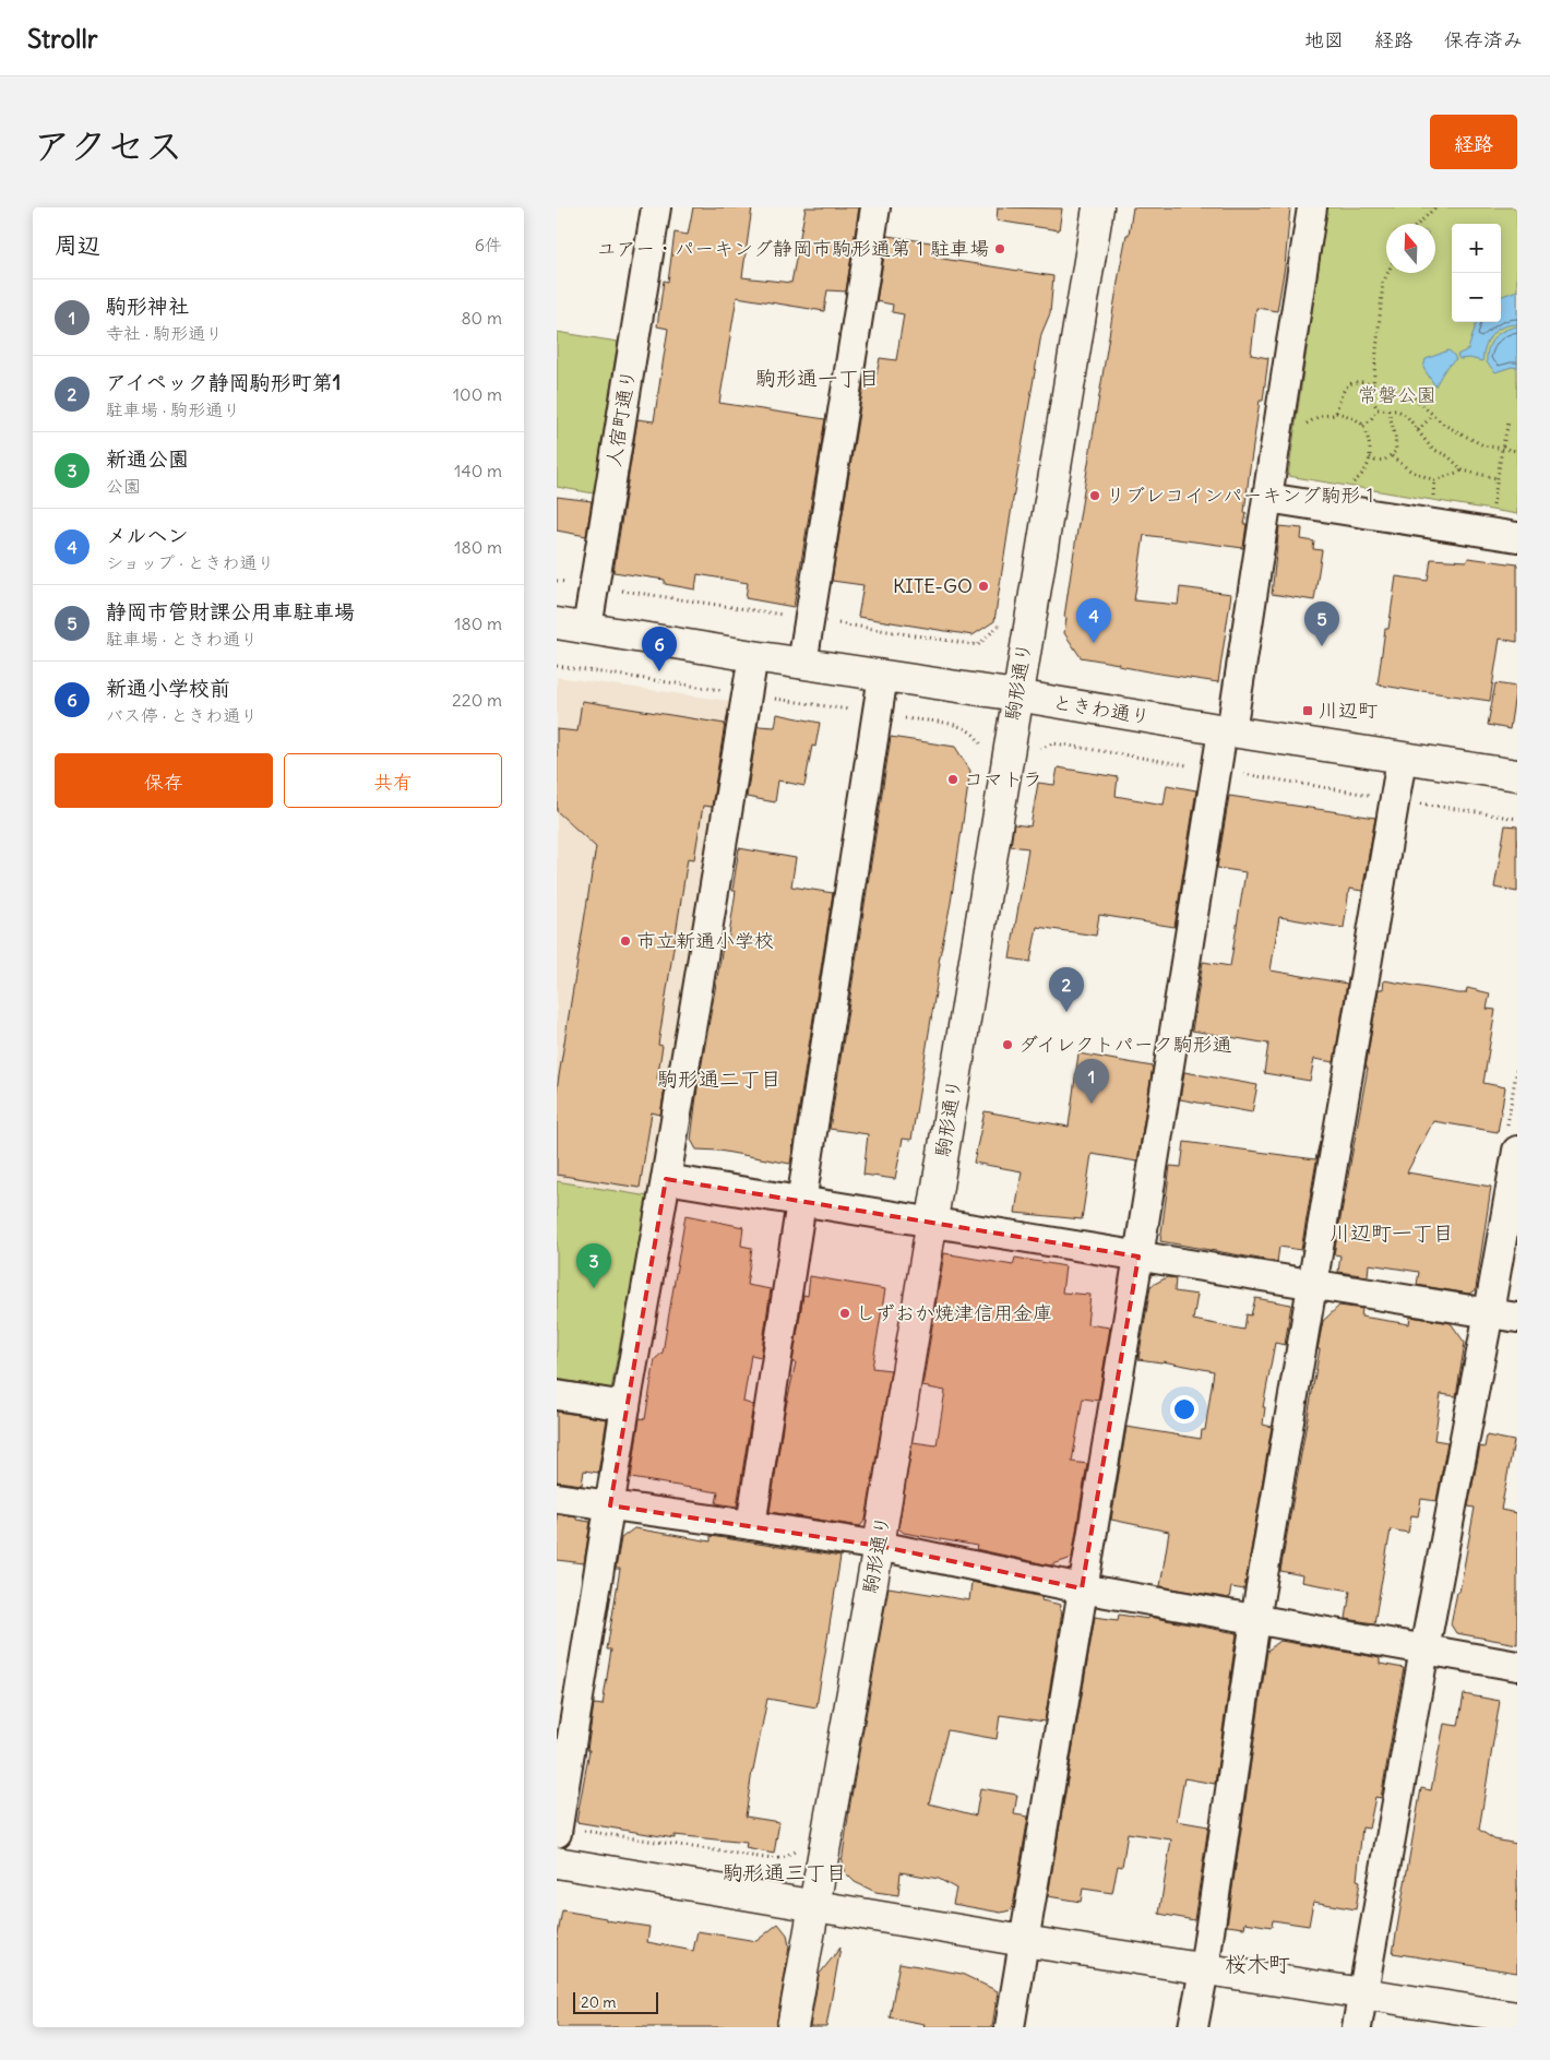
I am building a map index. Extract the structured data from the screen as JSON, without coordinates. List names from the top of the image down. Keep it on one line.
{"streets":{"street":["人宿町通り","駒形通り","ときわ通り"]},"crossings":[["人宿町通り","ときわ通り"],["駒形通り","ときわ通り"]],"districts":["駒形通一丁目","駒形通二丁目","川辺町一丁目","駒形通三丁目","桜木町"],"parks":["常磐公園"],"places":{"other":["ユアー・パーキング静岡市駒形通第１駐車場","リブレコインパーキング駒形１","KITE-GO","コマトラ","市立新通小学校","ダイレクトパーク駒形通","しずおか焼津信用金庫"],"transit":["川辺町"]},"scale_bar":"20 m","north":"top","page":{"header":"Strollr","nav":["地図","経路","保存済み"],"title":"アクセス","buttons":["経路",["保存","共有"]],"heading":["周辺","6件"],"map_buttons":["+","−"],"list":[{"mark":"1","name":"駒形神社","note":"寺社 · 駒形通り","value":"80 m"},{"mark":"2","name":"アイペック静岡駒形町第1","note":"駐車場 · 駒形通り","value":"100 m"},{"mark":"3","name":"新通公園","note":"公園","value":"140 m"},{"mark":"4","name":"メルヘン","note":"ショップ · ときわ通り","value":"180 m"},{"mark":"5","name":"静岡市管財課公用車駐車場","note":"駐車場 · ときわ通り","value":"180 m"},{"mark":"6","name":"新通小学校前","note":"バス停 · ときわ通り","value":"220 m"}],"pins":["4","5","6","2","1","3"],"scale":"20 m"}}
